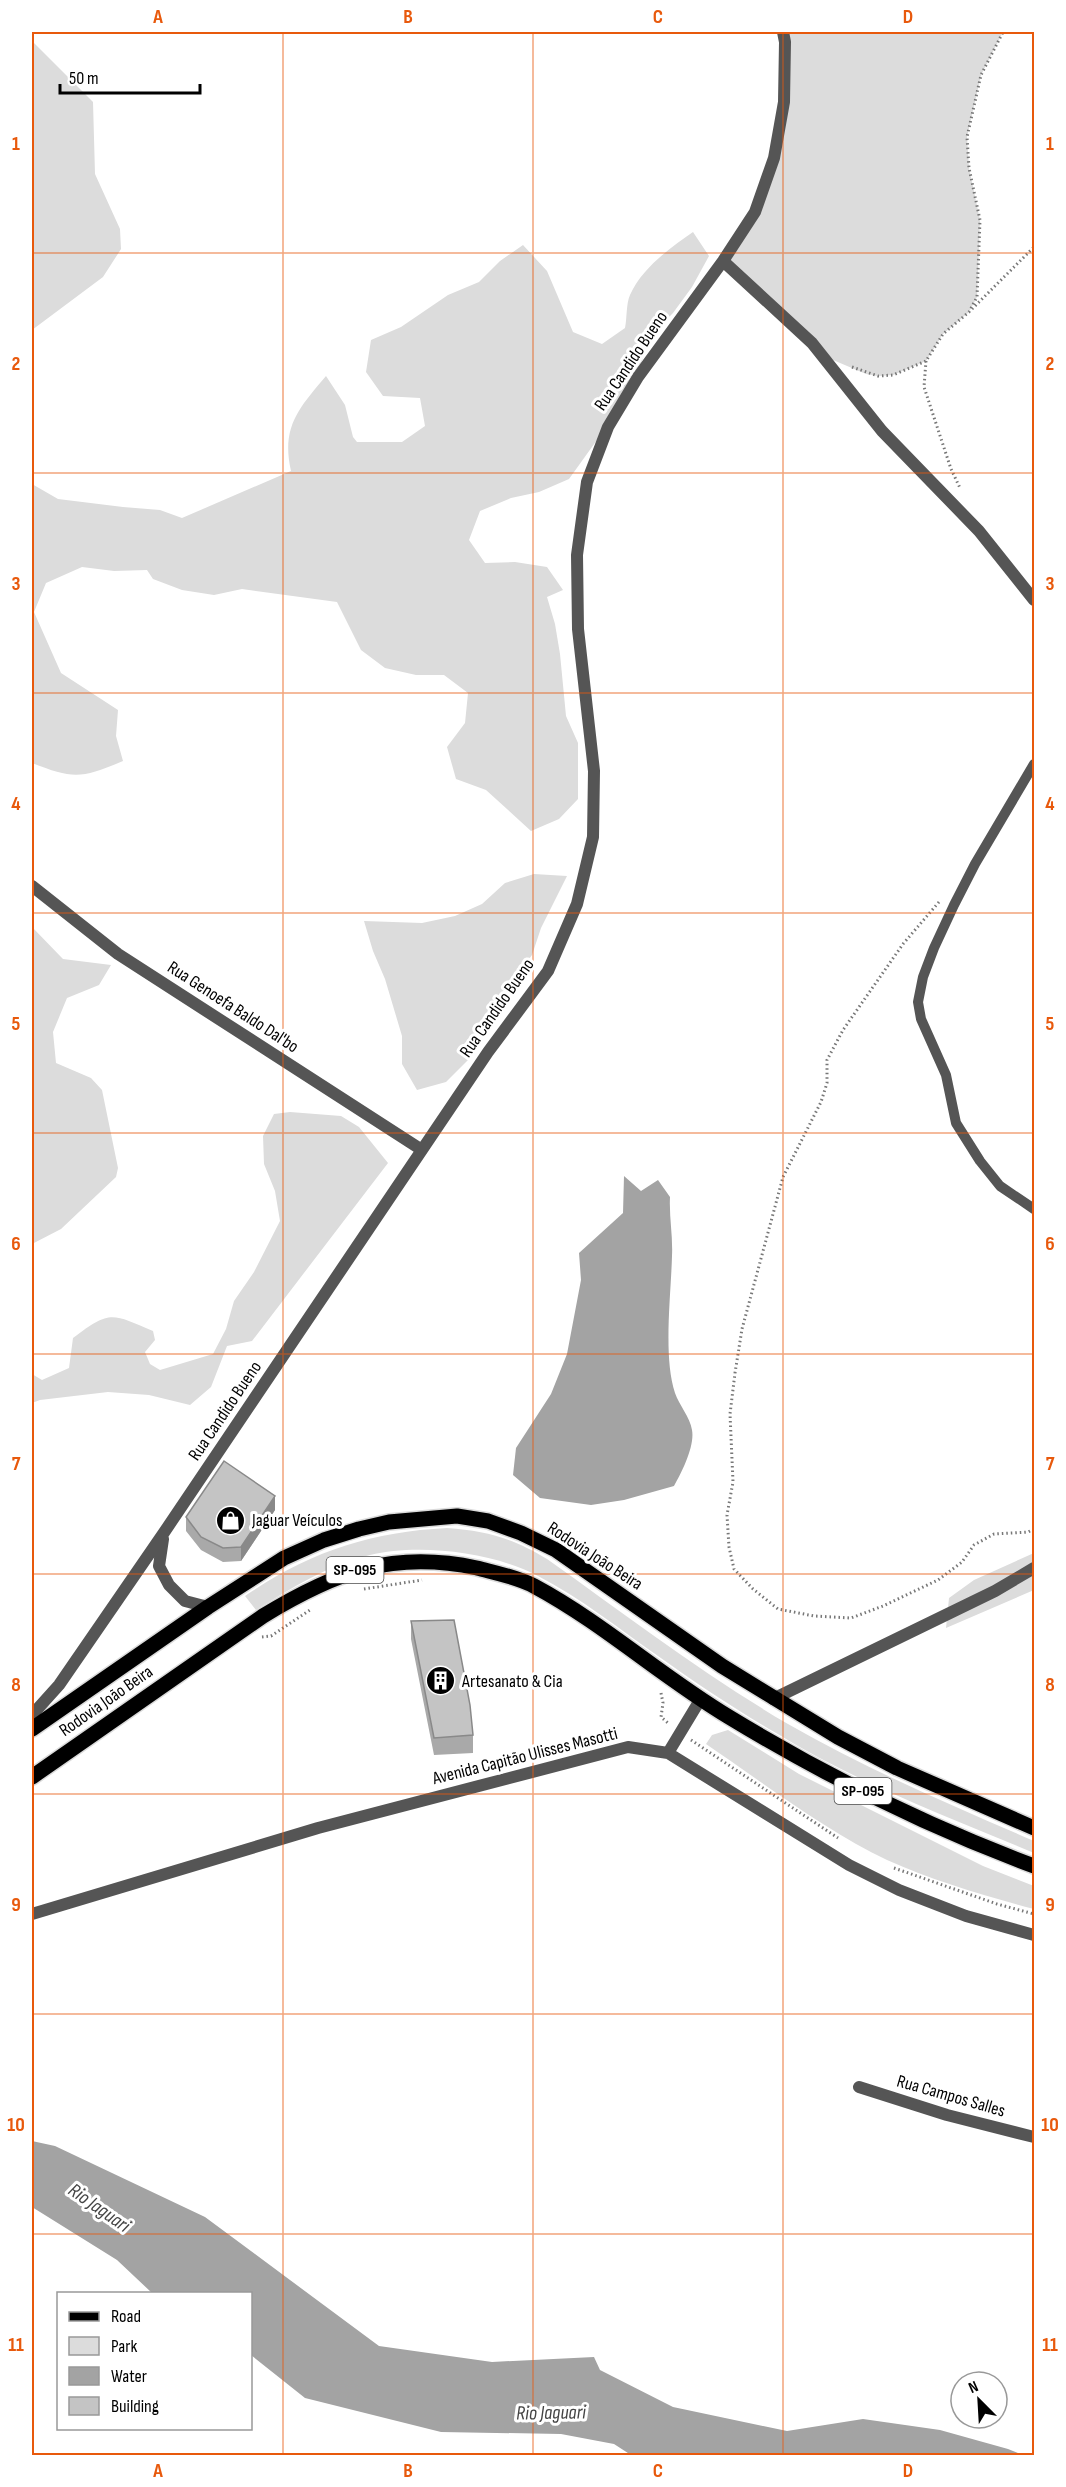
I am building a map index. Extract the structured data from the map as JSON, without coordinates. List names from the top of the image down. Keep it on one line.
{"streets":{"main road":["Rodovia João Beira","SP-095"],"street":["Rua Candido Bueno","Rua Genoefa Baldo Dal'bo","Avenida Capitão Ulisses Masotti","Rua Campos Salles"]},"crossings":[["Rua Candido Bueno","Rua Genoefa Baldo Dal'bo"]],"water":["Rio Jaguari"],"places":{"shop":["Jaguar Veículos"],"building":["Artesanato & Cia"]},"legend":["Road","Park","Water","Building"],"scale_bar":"50 m","north":"top left","grid":{"columns":["A","B","C","D"],"rows":["1","2","3","4","5","6","7","8","9","10","11"]}}
